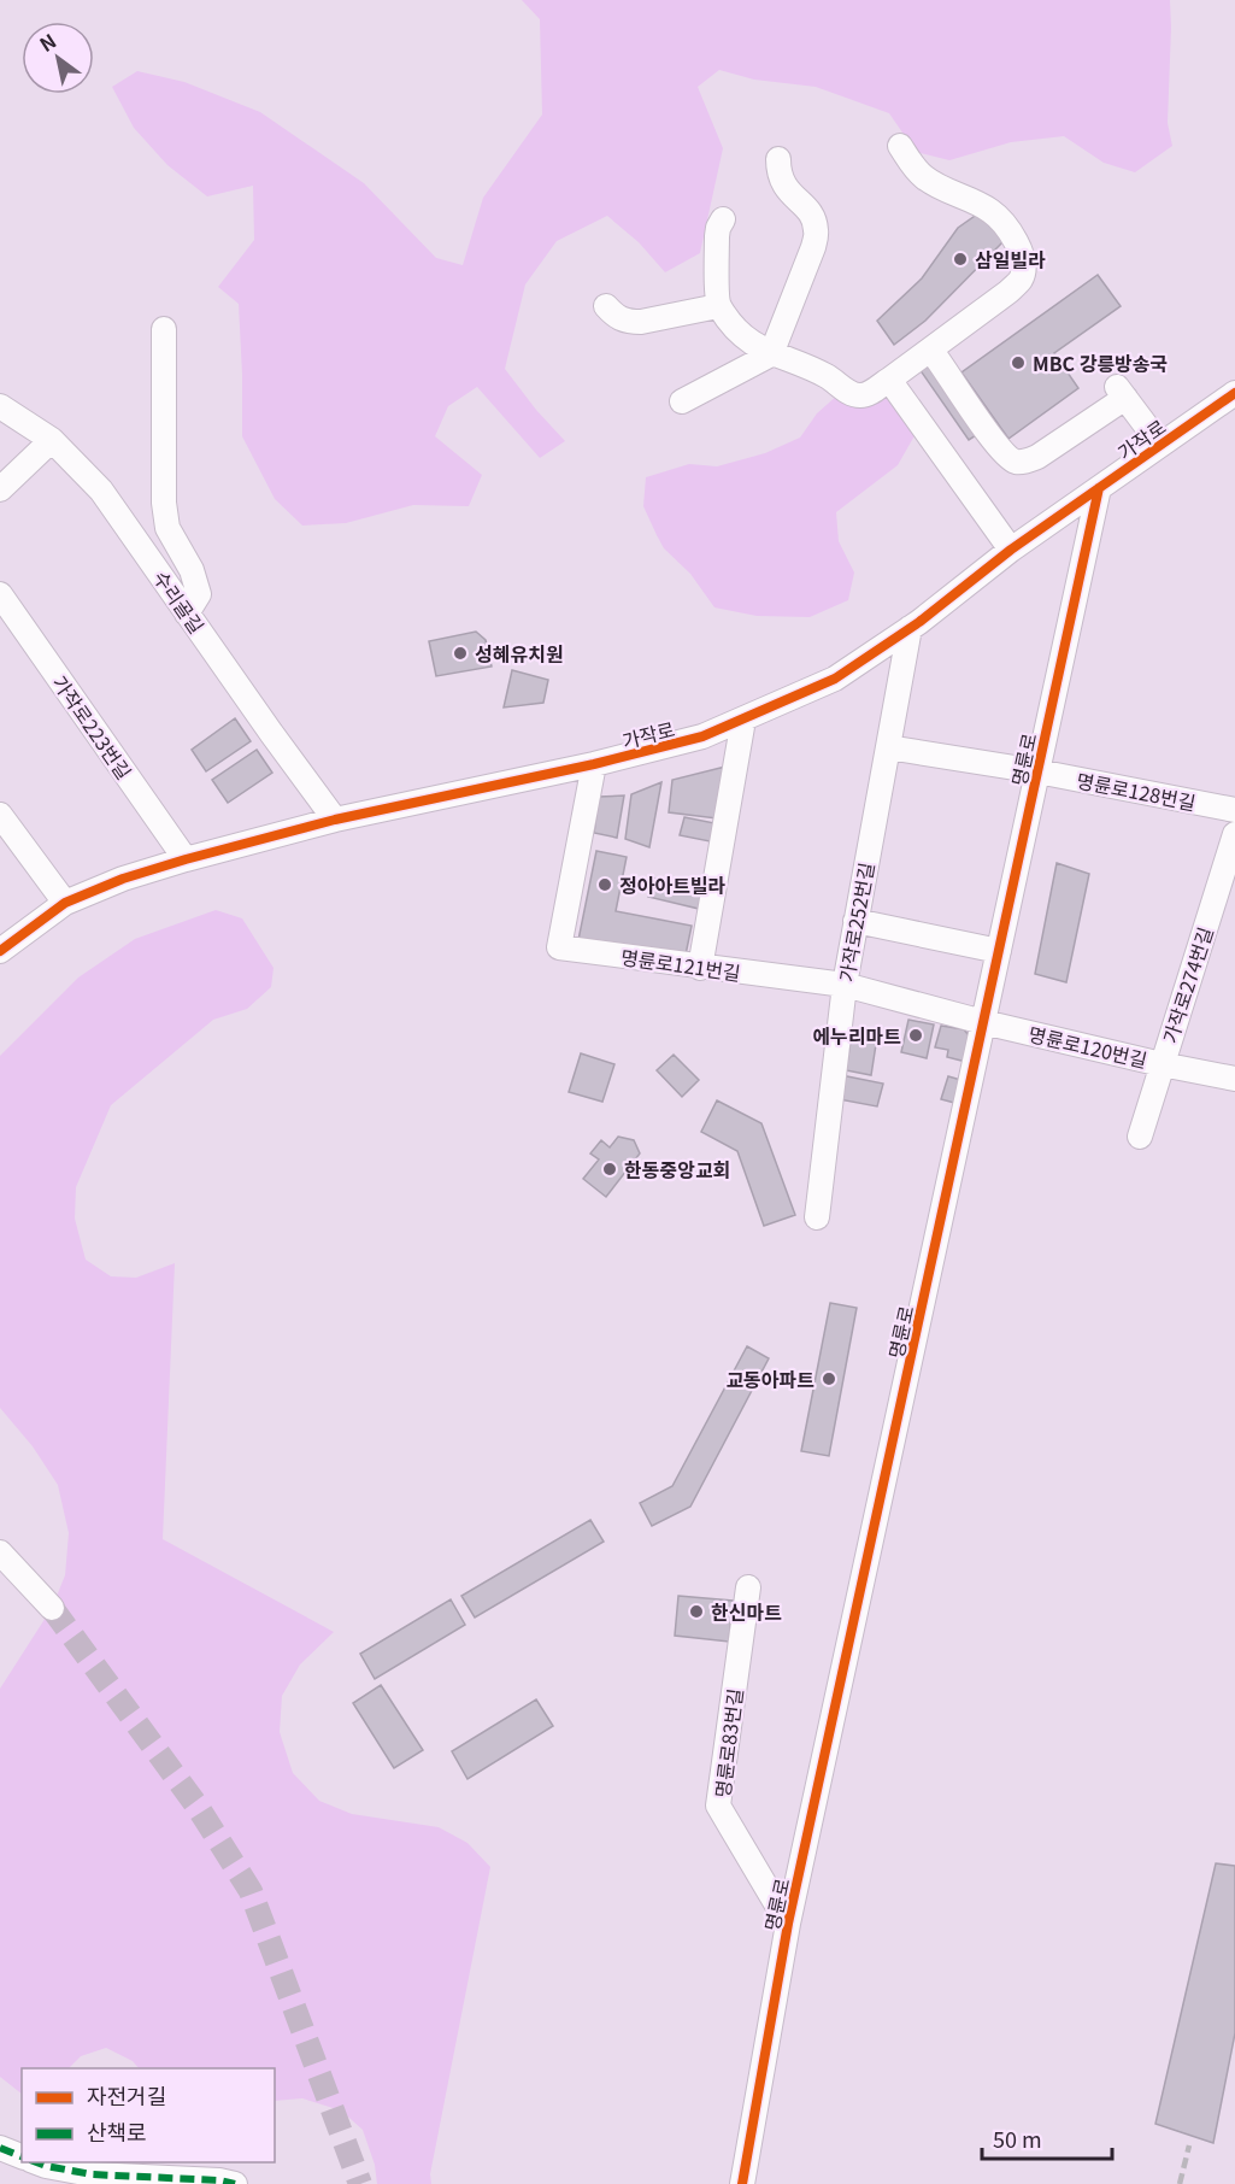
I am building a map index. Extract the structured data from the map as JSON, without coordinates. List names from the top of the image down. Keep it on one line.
{"streets":{"street":["가작로","수리골길","가작로223번길","명륜로","명륜로128번길","가작로252번길","명륜로121번길","가작로274번길","명륜로120번길","명륜로83번길"]},"crossings":[["가작로","수리골길"],["가작로","가작로223번길"],["가작로","명륜로"],["가작로","가작로252번길"],["가작로","명륜로121번길"],["명륜로","명륜로128번길"],["명륜로","명륜로121번길"],["명륜로","명륜로120번길"],["명륜로","명륜로83번길"],["명륜로128번길","가작로252번길"],["가작로252번길","명륜로121번길"],["명륜로121번길","명륜로120번길"],["가작로274번길","명륜로120번길"]],"places":["삼일빌라","MBC 강릉방송국","성혜유치원","정아아트빌라","에누리마트","한동중앙교회","교동아파트","한신마트"],"legend":["자전거길","산책로"],"scale_bar":"50 m","north":"top left"}
